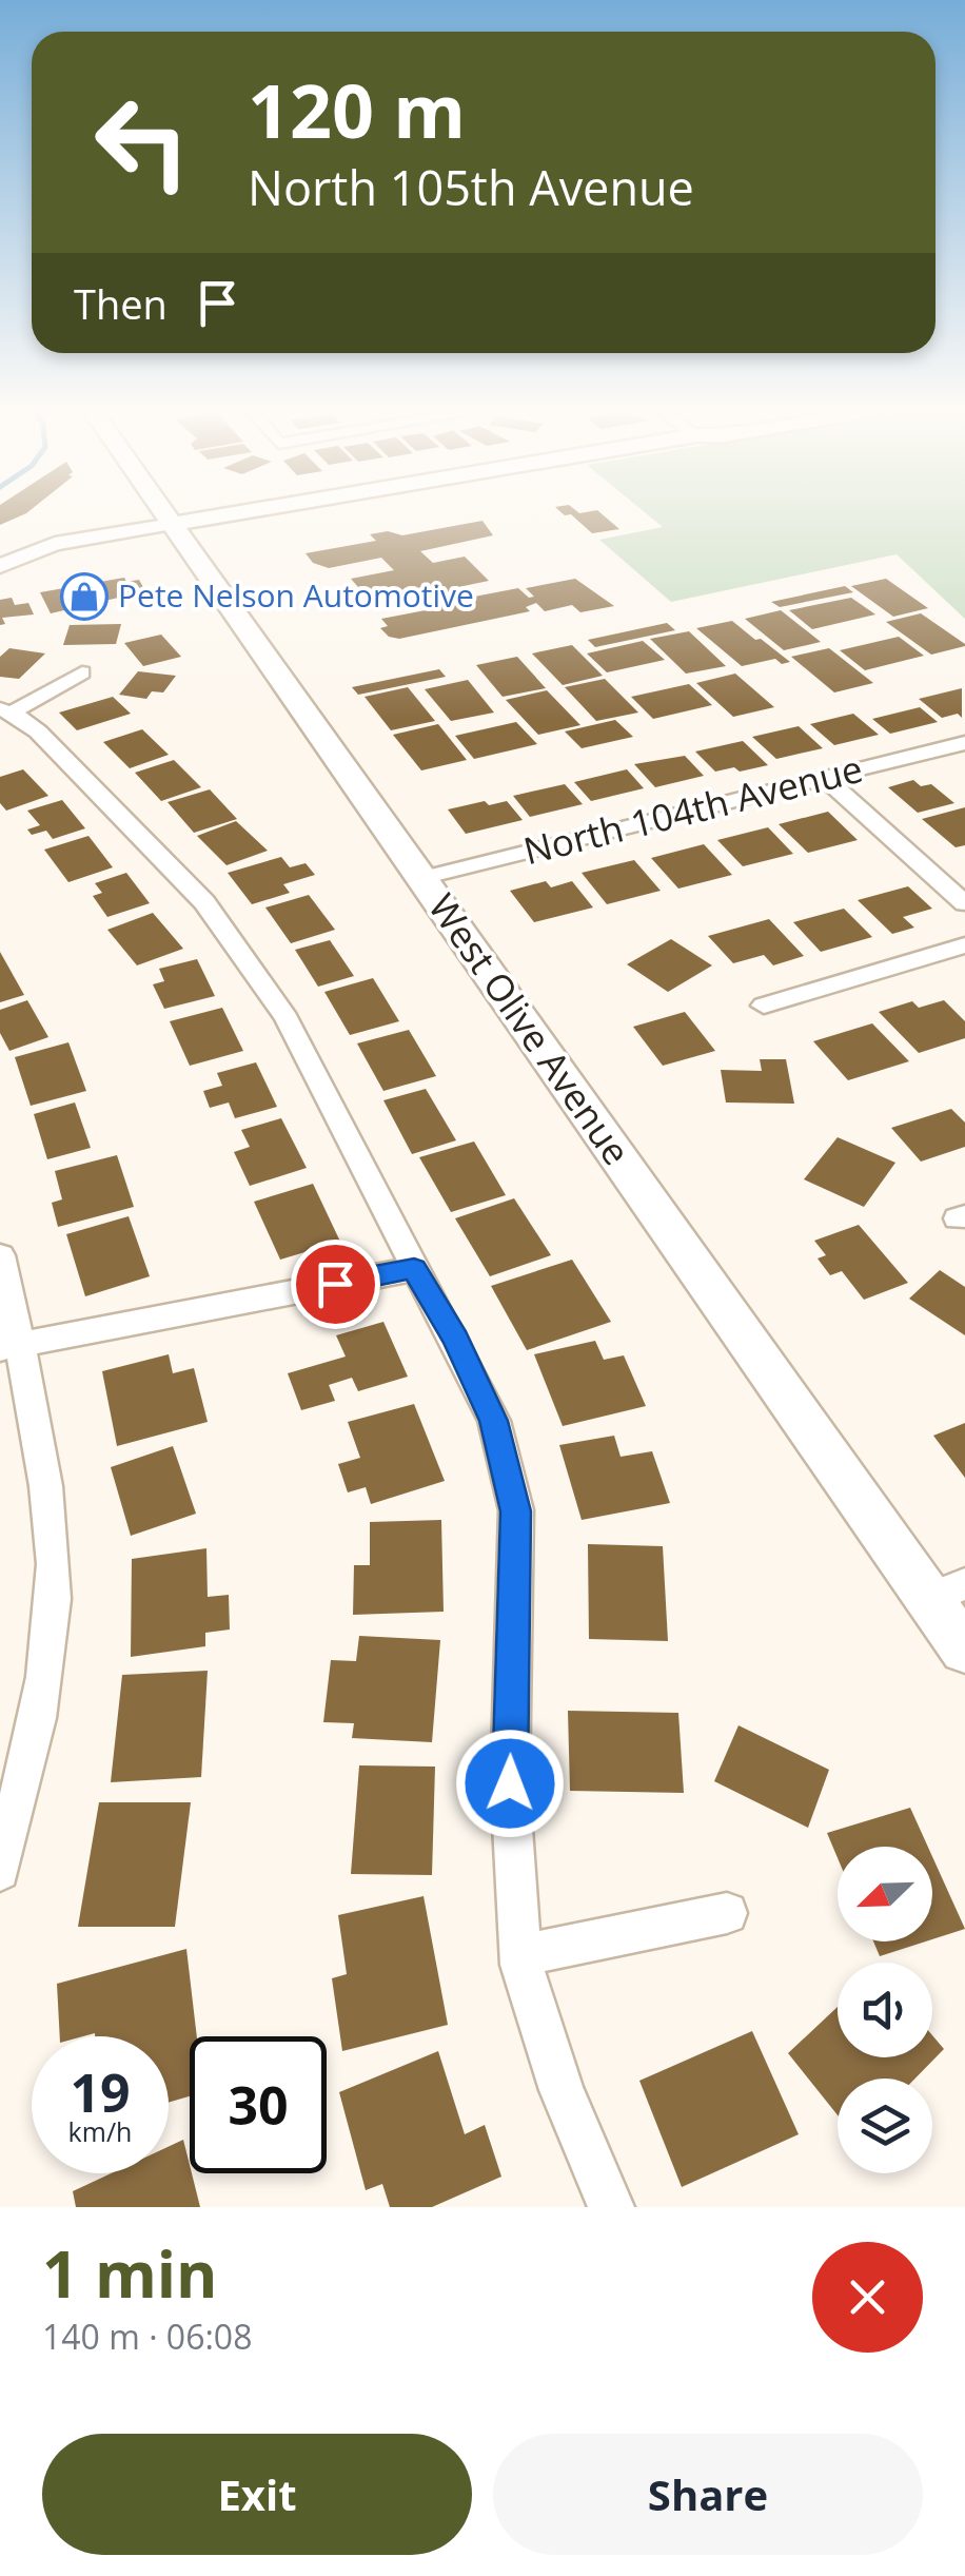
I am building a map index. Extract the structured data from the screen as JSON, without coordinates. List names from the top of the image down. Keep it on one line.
{"streets":{"main road":["West Olive Avenue"],"street":["North 104th Avenue"]},"crossings":[["North 104th Avenue","West Olive Avenue"]],"places":{"shop":["Pete Nelson Automotive"]},"north":"bottom left","page":{"turn":["120 m","North 105th Avenue"],"then":"Then","speed":"19 km/h","limit":"30","heading":["1 min","140 m · 06:08"],"buttons":["Exit","Share"]}}
